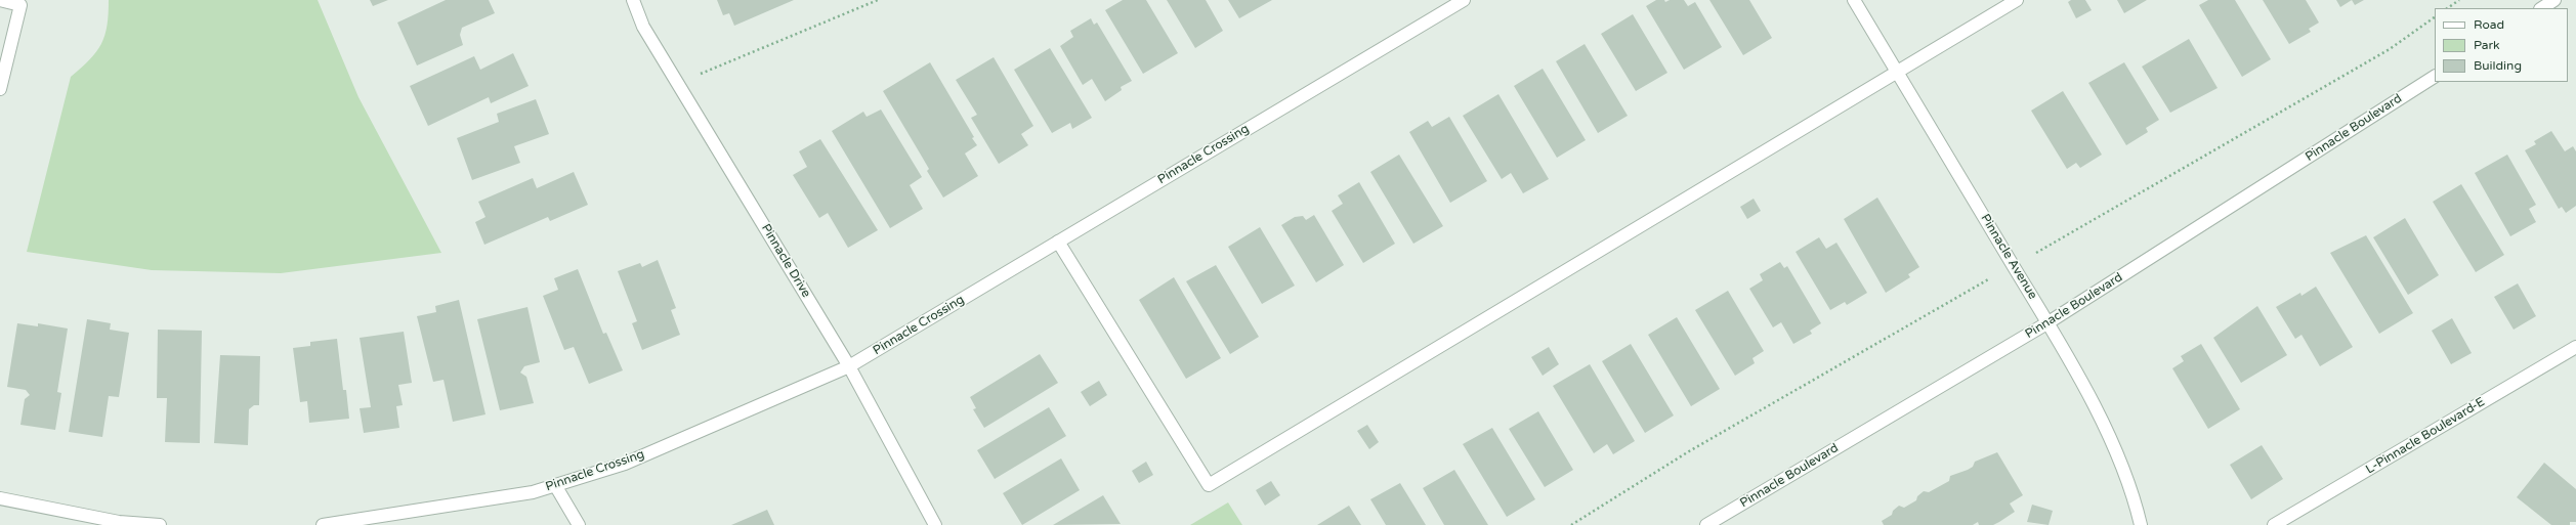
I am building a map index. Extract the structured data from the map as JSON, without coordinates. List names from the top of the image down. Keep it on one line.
{"streets":{"street":["Pinnacle Boulevard","Pinnacle Crossing","Pinnacle Avenue","Pinnacle Drive","L-Pinnacle Boulevard-E"]},"crossings":[["Pinnacle Boulevard","Pinnacle Avenue"],["Pinnacle Crossing","Pinnacle Drive"]],"legend":["Road","Park","Building"]}
